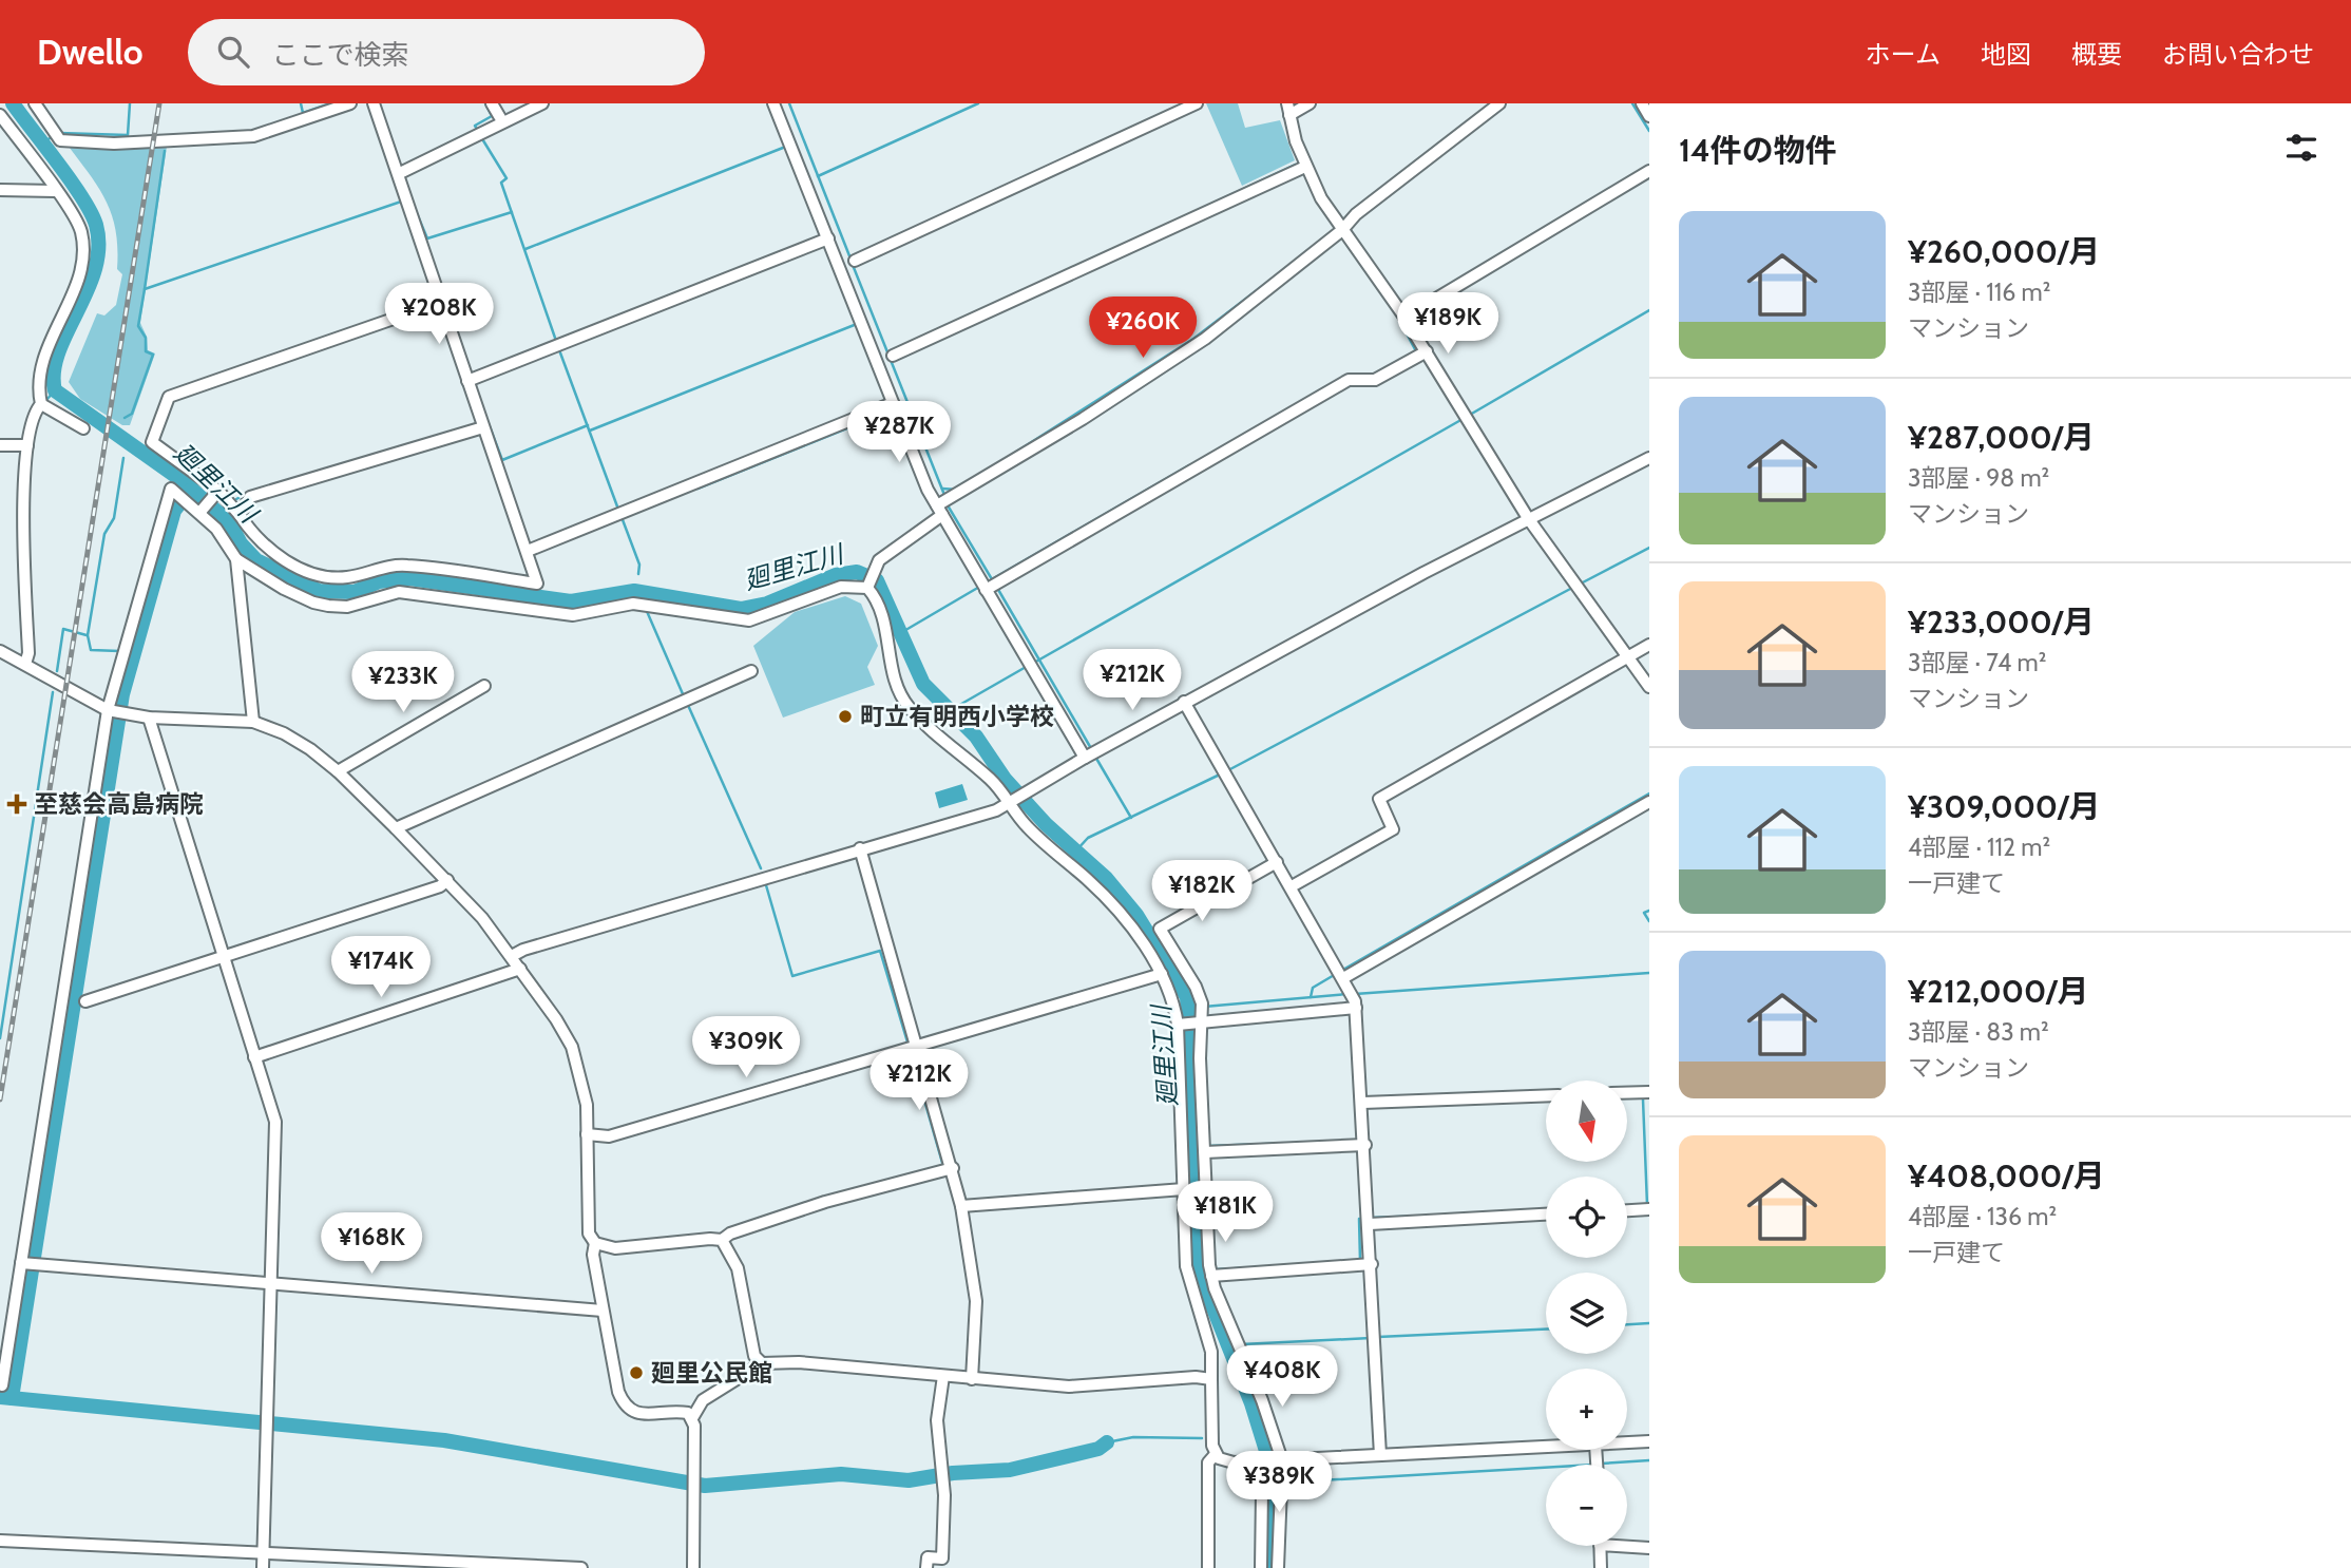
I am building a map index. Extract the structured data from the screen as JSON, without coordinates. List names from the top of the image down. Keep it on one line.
{"water":["廻里江川"],"places":{"other":["町立有明西小学校","廻里公民館"],"health":["至慈会高島病院"]},"north":"bottom","page":{"header":"Dwello","search":"ここで検索","nav":["ホーム","地図","概要","お問い合わせ"],"heading":"14件の物件","list":[{"name":"¥260,000/月","note":"3部屋 · 116 m² · マンション"},{"name":"¥287,000/月","note":"3部屋 · 98 m² · マンション"},{"name":"¥233,000/月","note":"3部屋 · 74 m² · マンション"},{"name":"¥309,000/月","note":"4部屋 · 112 m² · 一戸建て"},{"name":"¥212,000/月","note":"3部屋 · 83 m² · マンション"},{"name":"¥408,000/月","note":"4部屋 · 136 m² · 一戸建て"}],"price":["¥208K","¥189K","¥260K","¥287K","¥212K","¥233K","¥182K","¥174K","¥309K","¥212K","¥181K","¥168K","¥408K","¥389K"],"map_buttons":["+","−"]}}
